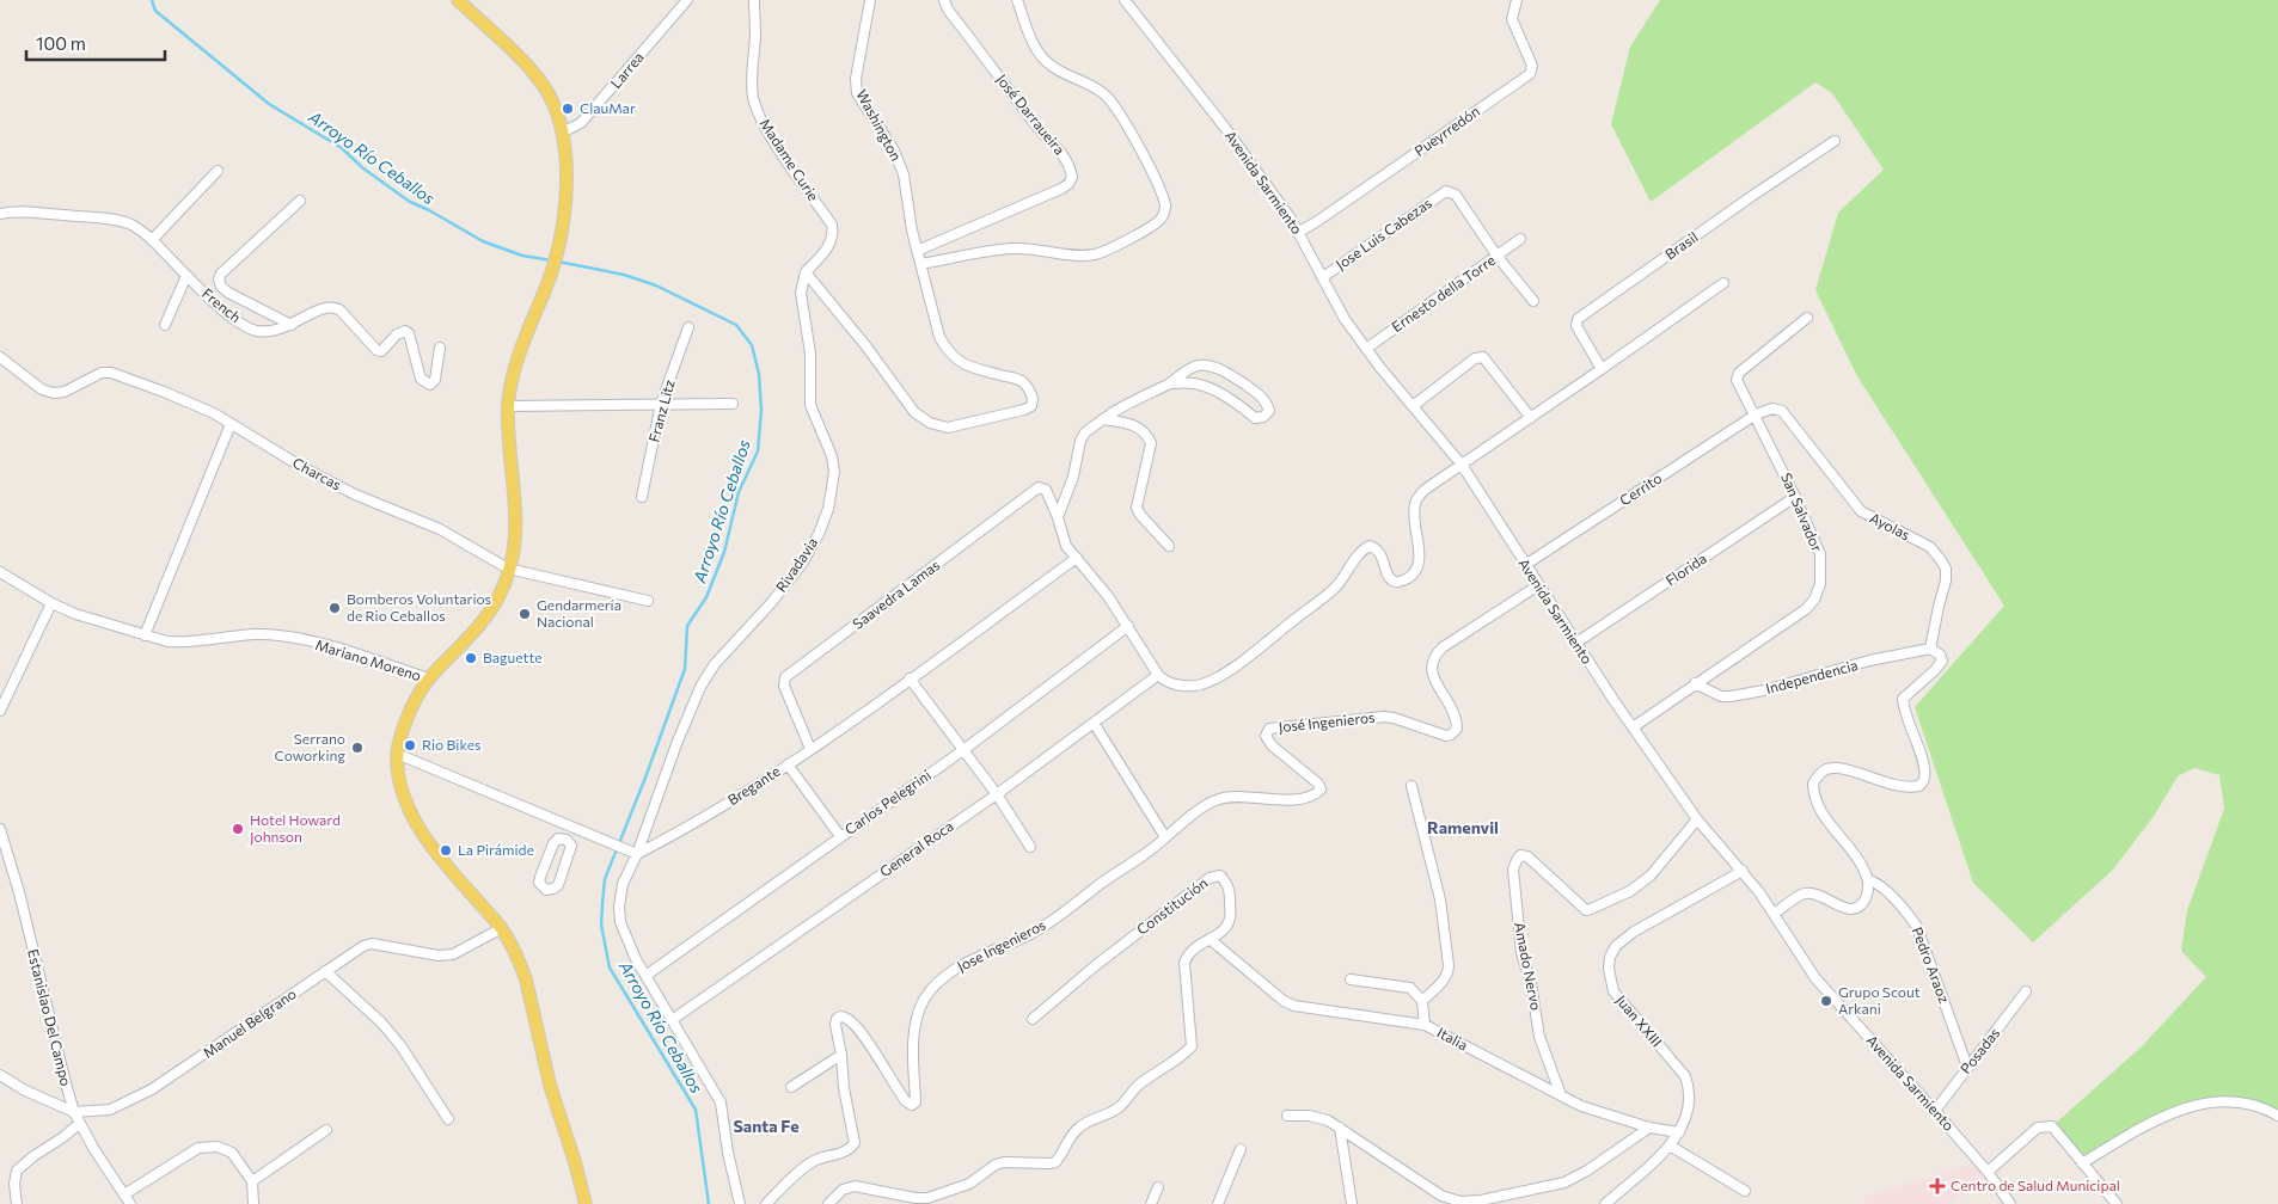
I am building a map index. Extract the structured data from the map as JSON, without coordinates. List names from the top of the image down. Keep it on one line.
{"streets":{"street":["Larrea","José Darraueira","Washington","Pueyrredón","Madame Curie","Avenida Sarmiento","Jose Luis Cabezas","Brasil","Ernesto della Torre","French","Franz Litz","Charcas","Cerrito","San Salvador","Ayolas","Rivadavia","Florida","Saavedra Lamas","Mariano Moreno","Independencia","José Ingenieros","Bregante","Carlos Pelegrini","General Roca","Constitución","Jose Ingenieros","Pedro Araoz","Amado Nervo","Estanislao Del Campo","Juan XXIII","Manuel Belgrano","Italia","Posadas"]},"crossings":[["José Darraueira","Washington"],["Pueyrredón","Avenida Sarmiento"],["Madame Curie","Rivadavia"],["Avenida Sarmiento","Jose Luis Cabezas"],["Avenida Sarmiento","Ernesto della Torre"],["Avenida Sarmiento","Cerrito"],["Avenida Sarmiento","San Salvador"],["Avenida Sarmiento","Florida"],["Avenida Sarmiento","José Ingenieros"],["Avenida Sarmiento","Amado Nervo"],["Avenida Sarmiento","Juan XXIII"],["Avenida Sarmiento","Posadas"],["Jose Luis Cabezas","Ernesto della Torre"],["Cerrito","San Salvador"],["Cerrito","Ayolas"],["San Salvador","Ayolas"],["San Salvador","Florida"],["San Salvador","Independencia"],["Ayolas","Independencia"],["Rivadavia","Bregante"],["Rivadavia","Carlos Pelegrini"],["Rivadavia","General Roca"],["Saavedra Lamas","Bregante"],["José Ingenieros","Jose Ingenieros"],["Pedro Araoz","Posadas"],["Amado Nervo","Italia"],["Estanislao Del Campo","Manuel Belgrano"],["Juan XXIII","Italia"]],"districts":["Ramenvil","Santa Fe"],"water":["Arroyo Río Ceballos"],"places":{"other":["ClauMar","Bomberos Voluntarios de Rio Ceballos","Gendarmería Nacional","Baguette","Rio Bikes","Serrano Coworking","Hotel Howard Johnson","La Pirámide","Grupo Scout Arkani"],"health":["Centro de Salud Municipal"]},"scale_bar":"100 m"}
